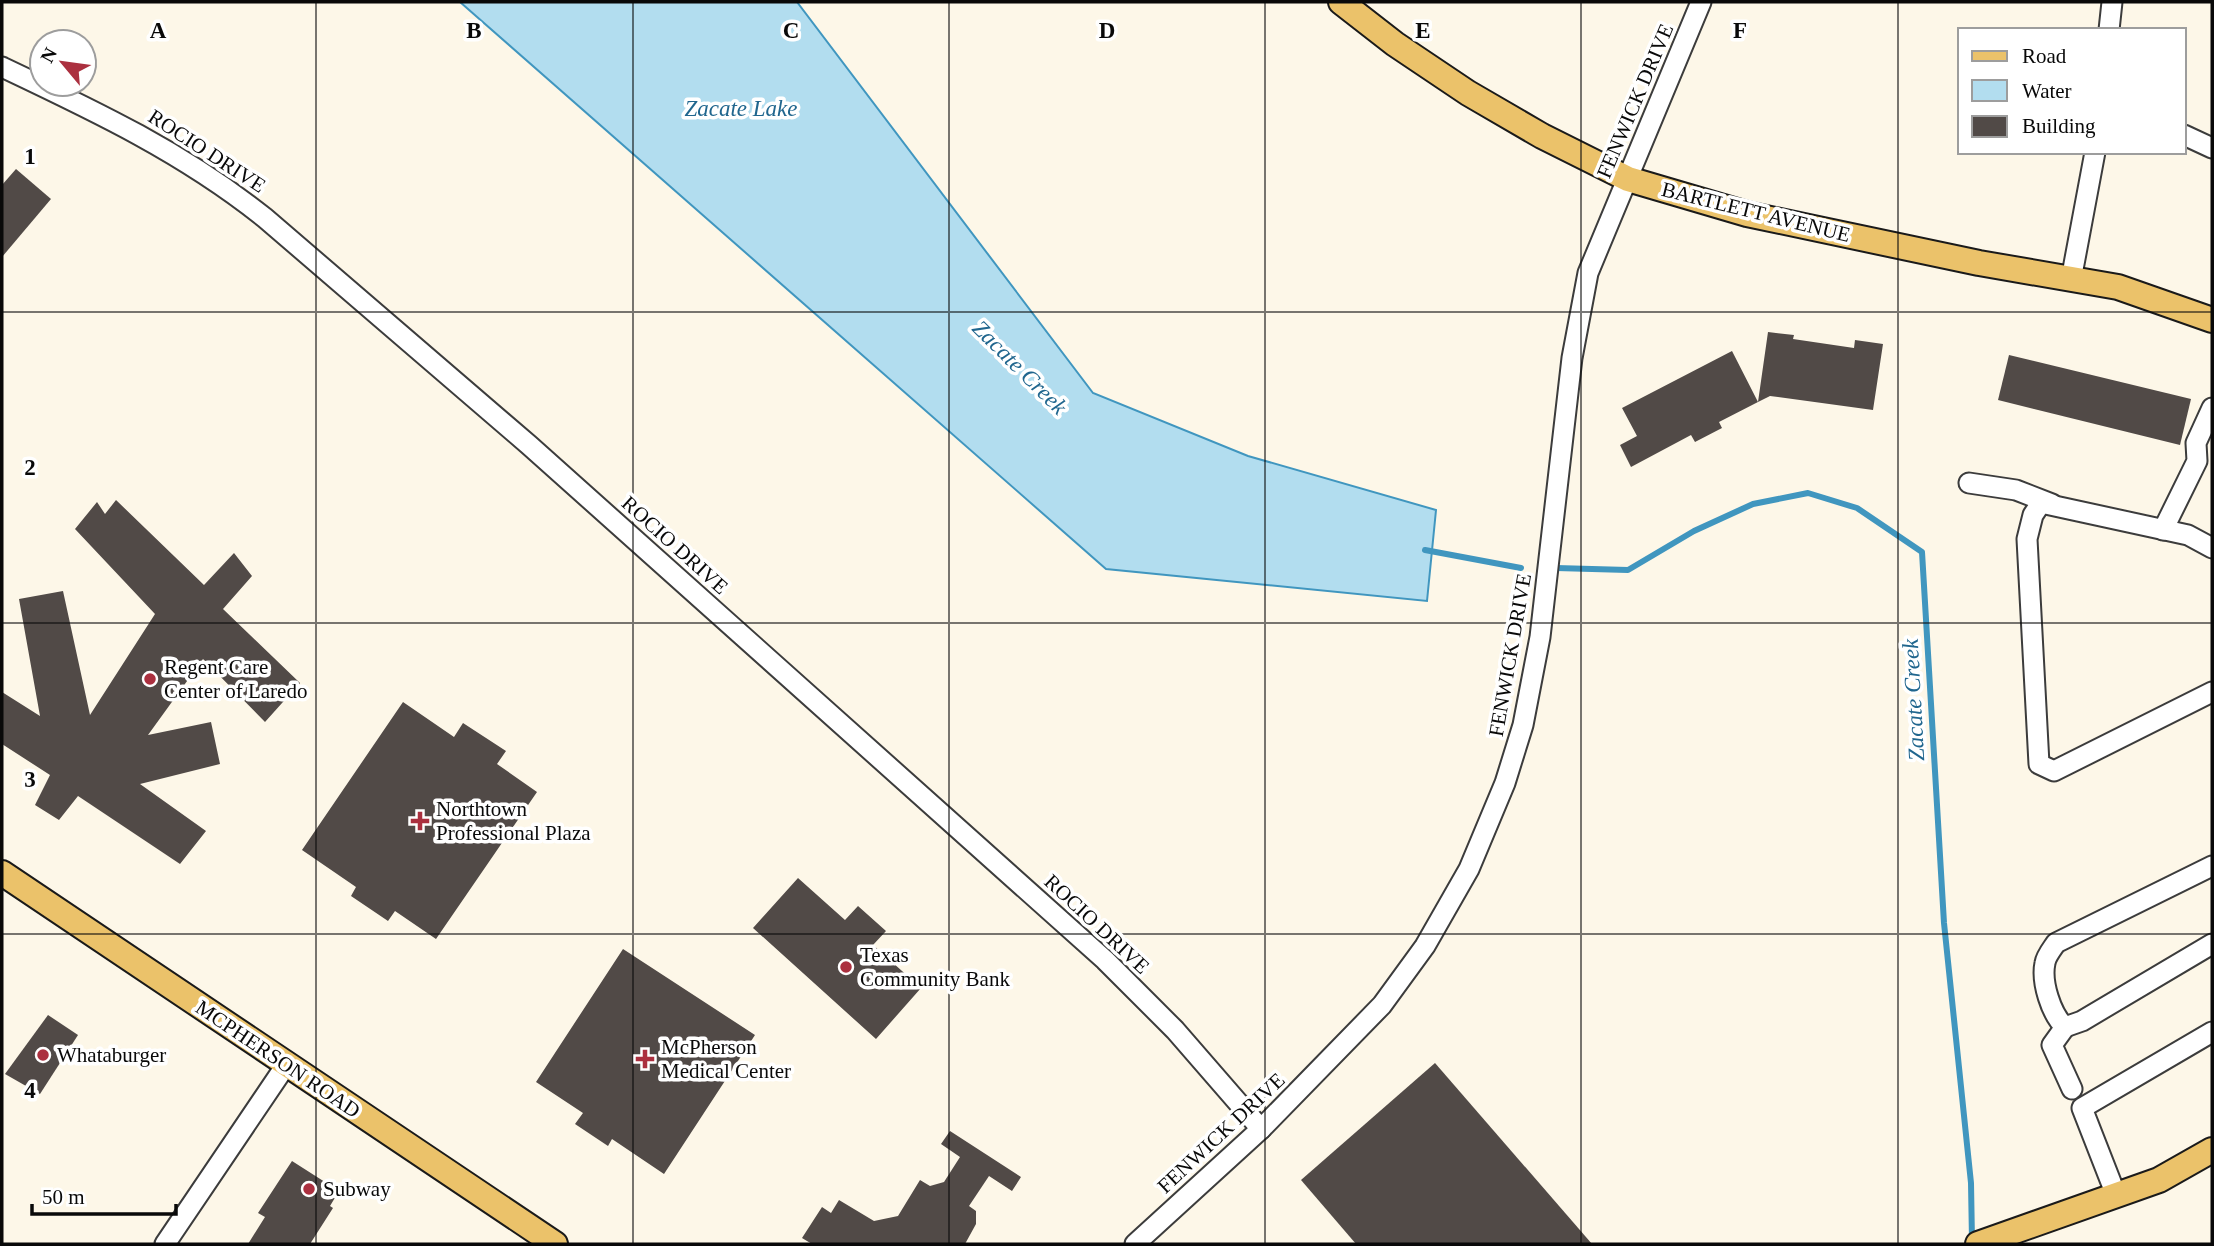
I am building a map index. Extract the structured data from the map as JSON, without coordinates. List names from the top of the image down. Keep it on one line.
{"streets":{"main road":["BARTLETT AVENUE","MCPHERSON ROAD"],"street":["FENWICK DRIVE","ROCIO DRIVE"]},"crossings":[["FENWICK DRIVE","ROCIO DRIVE"],["FENWICK DRIVE","BARTLETT AVENUE"]],"water":["Zacate Lake","Zacate Creek"],"places":{"other":["Regent Care Center of Laredo","Texas Community Bank","Whataburger","Subway"],"health":["Northtown Professional Plaza","McPherson Medical Center"]},"legend":["Road","Water","Building"],"scale_bar":"50 m","north":"top left","grid":{"columns":["A","B","C","D","E","F"],"rows":["1","2","3","4"]}}
